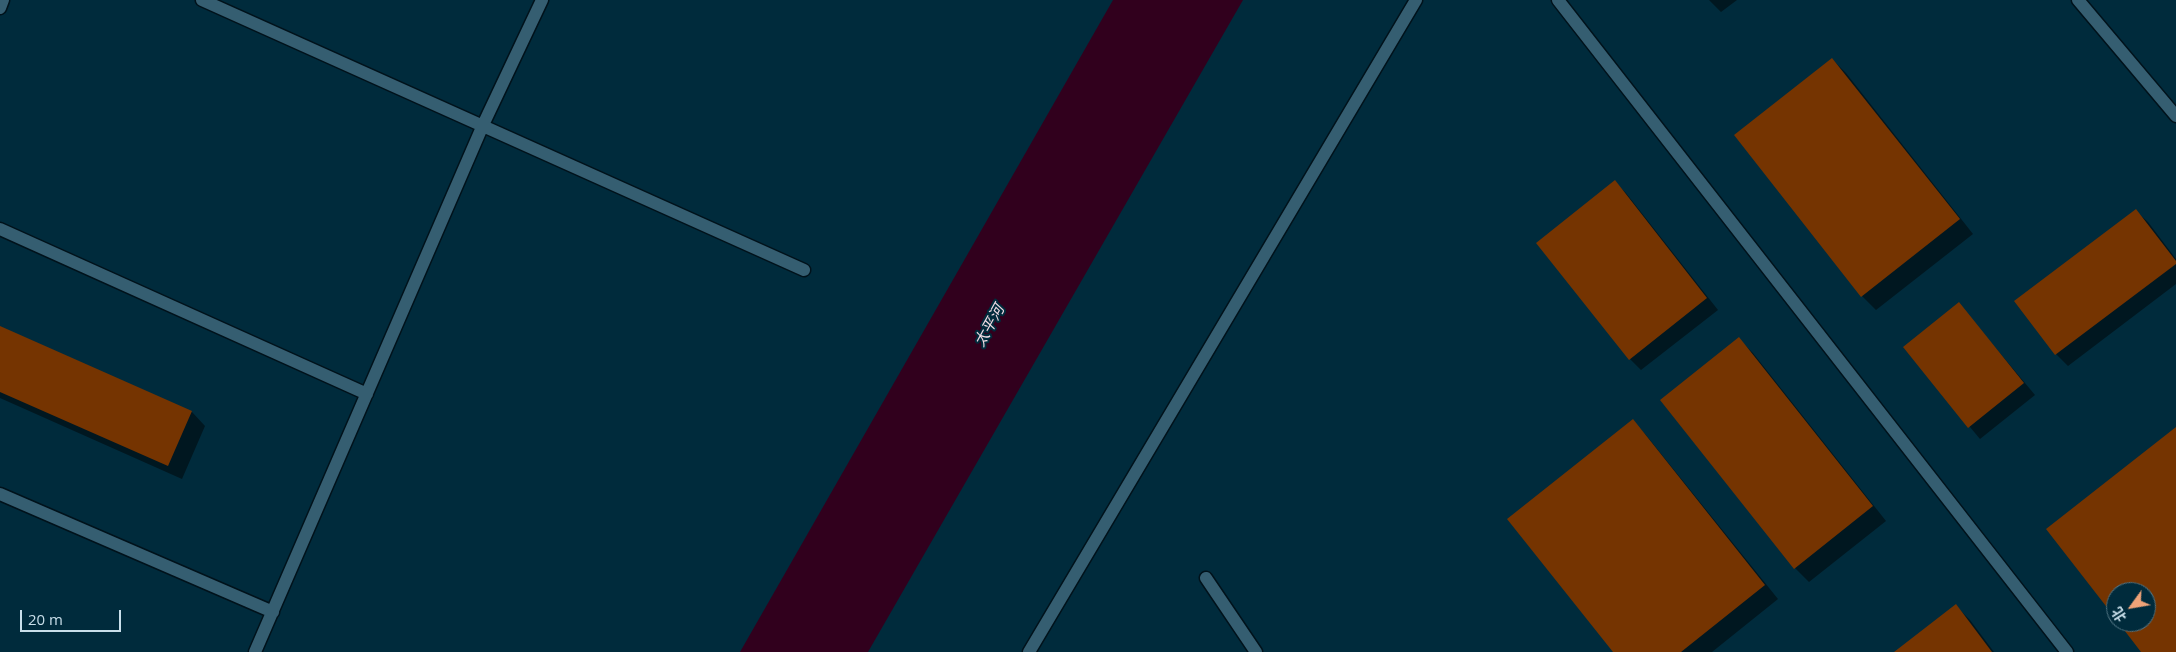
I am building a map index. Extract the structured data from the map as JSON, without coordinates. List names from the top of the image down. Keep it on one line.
{"water":["太平河"],"scale_bar":"20 m","north":"bottom left"}
